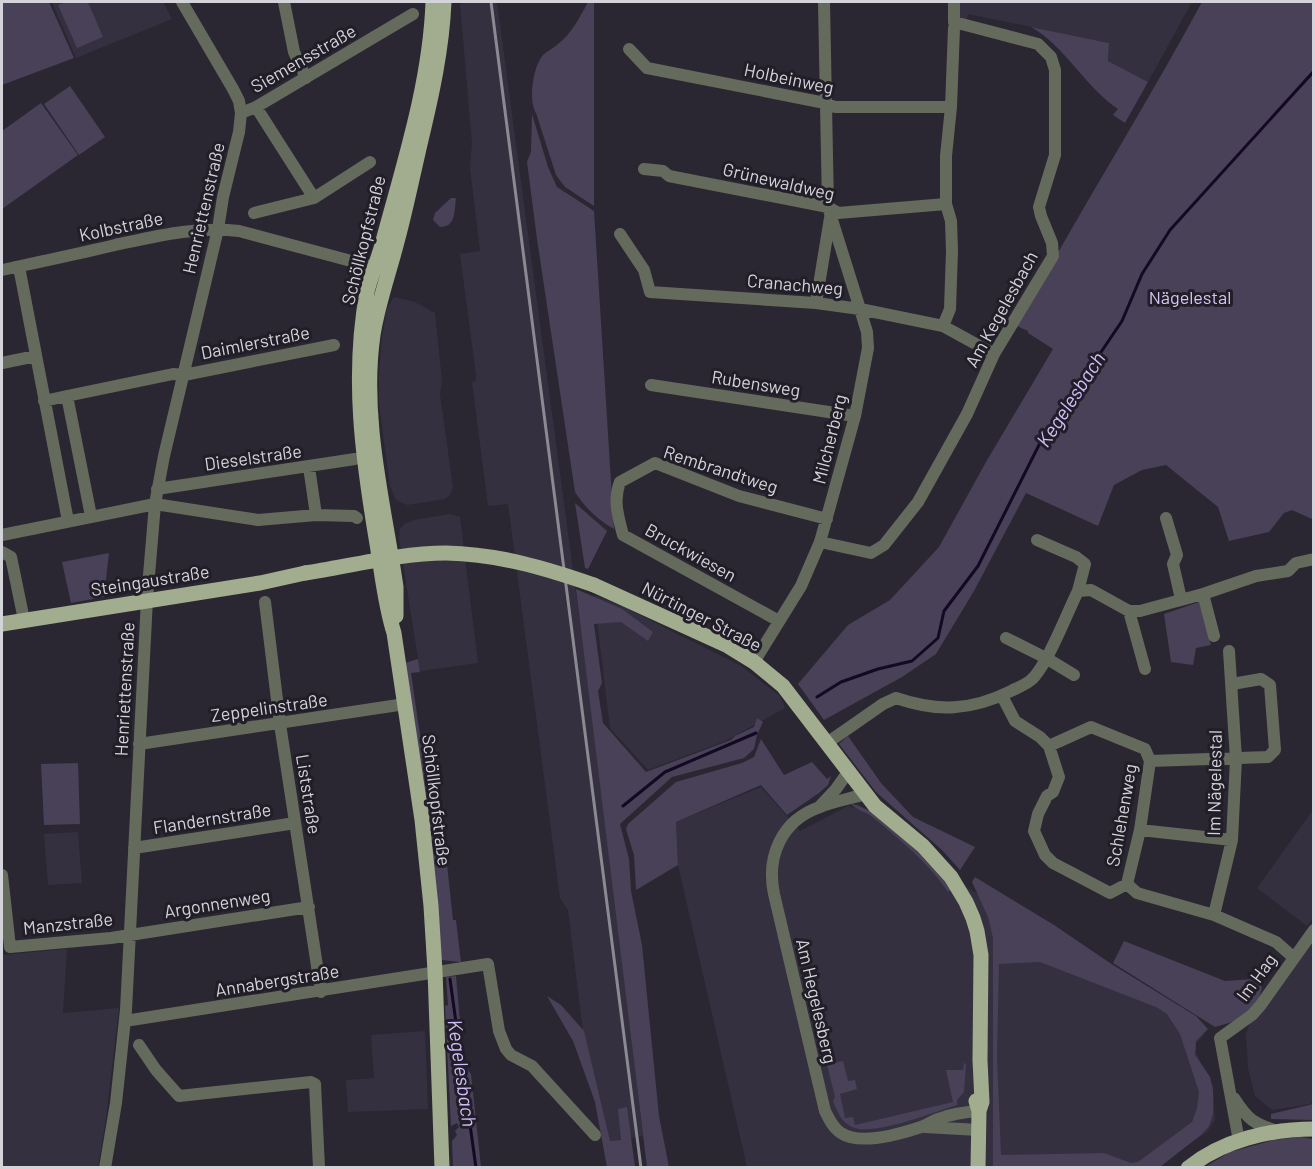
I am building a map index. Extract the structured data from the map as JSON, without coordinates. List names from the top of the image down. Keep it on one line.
{"streets":{"main road":["Schöllkopfstraße","Steingaustraße","Nürtinger Straße"],"street":["Siemensstraße","Holbeinweg","Grünewaldweg","Henriettenstraße","Kolbstraße","Cranachweg","Am Kegelesbach","Daimlerstraße","Rubensweg","Milcherberg","Dieselstraße","Rembrandtweg","Bruckwiesen","Zeppelinstraße","Im Nägelestal","Liststraße","Schlehenweg","Flandernstraße","Argonnenweg","Manzstraße","Im Hag","Annabergstraße","Am Hegelesberg"]},"crossings":[["Siemensstraße","Henriettenstraße"],["Holbeinweg","Milcherberg"],["Grünewaldweg","Milcherberg"],["Henriettenstraße","Kolbstraße"],["Henriettenstraße","Daimlerstraße"],["Henriettenstraße","Dieselstraße"],["Henriettenstraße","Steingaustraße"],["Henriettenstraße","Zeppelinstraße"],["Henriettenstraße","Flandernstraße"],["Henriettenstraße","Argonnenweg"],["Henriettenstraße","Manzstraße"],["Henriettenstraße","Annabergstraße"],["Kolbstraße","Schöllkopfstraße"],["Schöllkopfstraße","Zeppelinstraße"],["Schöllkopfstraße","Annabergstraße"],["Cranachweg","Am Kegelesbach"],["Cranachweg","Milcherberg"],["Am Kegelesbach","Milcherberg"],["Rubensweg","Milcherberg"],["Milcherberg","Rembrandtweg"],["Milcherberg","Bruckwiesen"],["Milcherberg","Nürtinger Straße"],["Rembrandtweg","Bruckwiesen"],["Steingaustraße","Nürtinger Straße"],["Nürtinger Straße","Am Hegelesberg"],["Zeppelinstraße","Liststraße"],["Liststraße","Flandernstraße"],["Liststraße","Argonnenweg"],["Liststraße","Annabergstraße"],["Argonnenweg","Manzstraße"]],"water":["Kegelesbach"],"parks":["Nägelestal"]}
